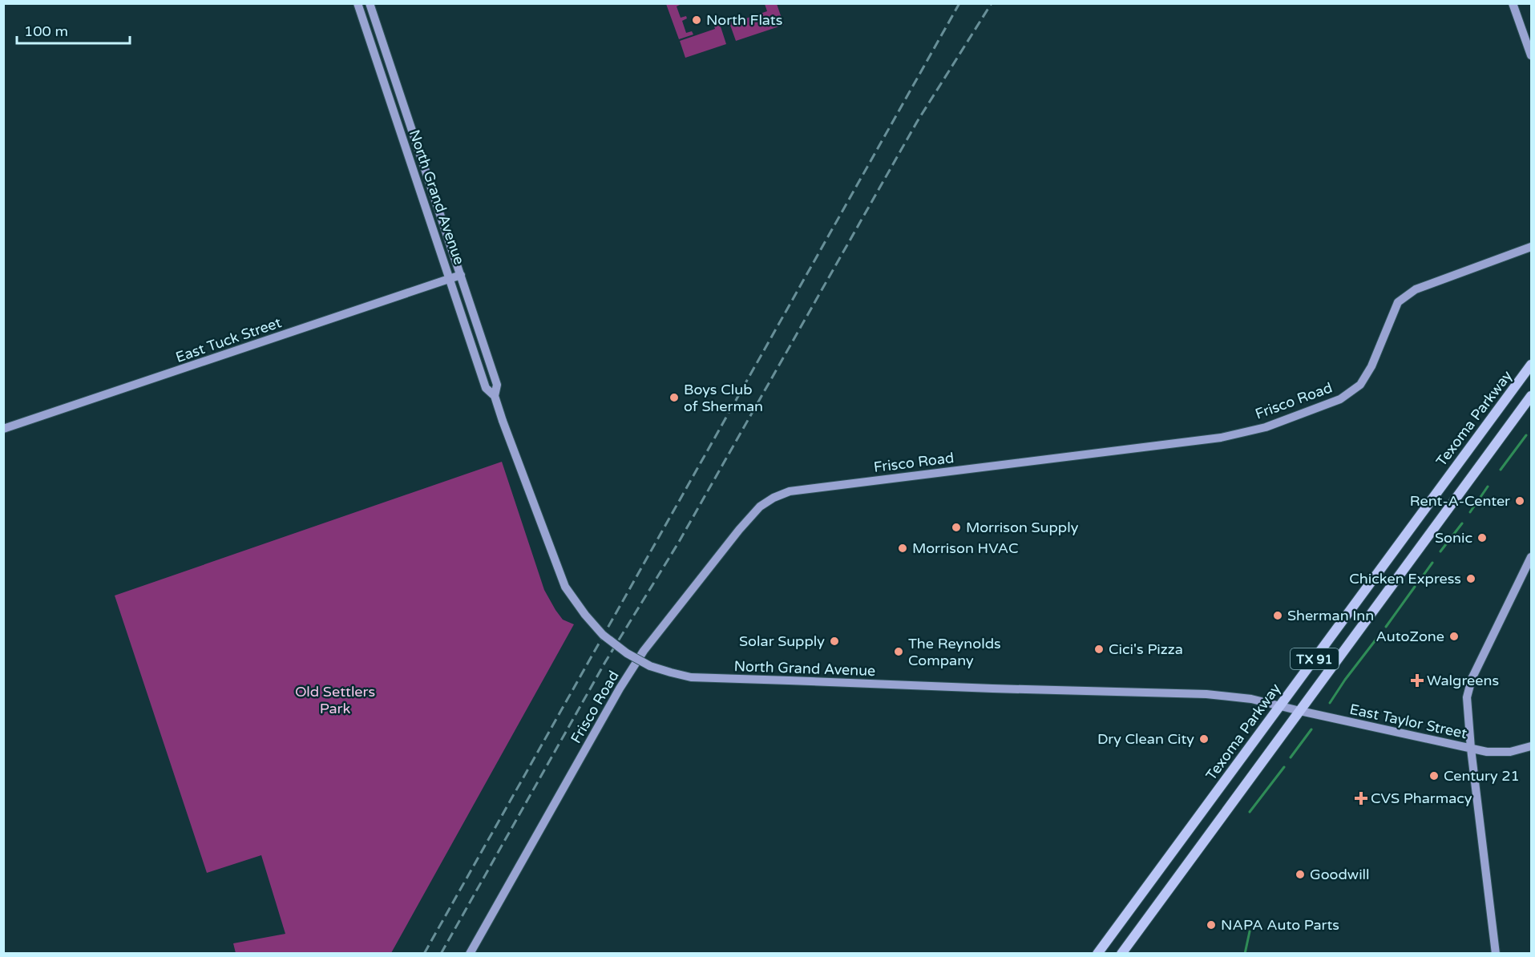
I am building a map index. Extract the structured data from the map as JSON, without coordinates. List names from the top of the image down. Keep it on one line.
{"streets":{"main road":["Texoma Parkway","TX 91"],"street":["North Grand Avenue","East Tuck Street","Frisco Road","East Taylor Street"]},"crossings":[["North Grand Avenue","East Tuck Street"],["North Grand Avenue","Texoma Parkway"],["North Grand Avenue","East Taylor Street"],["Texoma Parkway","East Taylor Street"],["TX 91","East Taylor Street"]],"parks":["Old Settlers Park"],"places":{"other":["North Flats","Boys Club of Sherman","Rent-A-Center","Morrison Supply","Sonic","Morrison HVAC","Chicken Express","Sherman Inn","AutoZone","Solar Supply","Cici's Pizza","The Reynolds Company","Dry Clean City","Century 21","Goodwill","NAPA Auto Parts"],"health":["Walgreens","CVS Pharmacy"]},"scale_bar":"100 m"}
